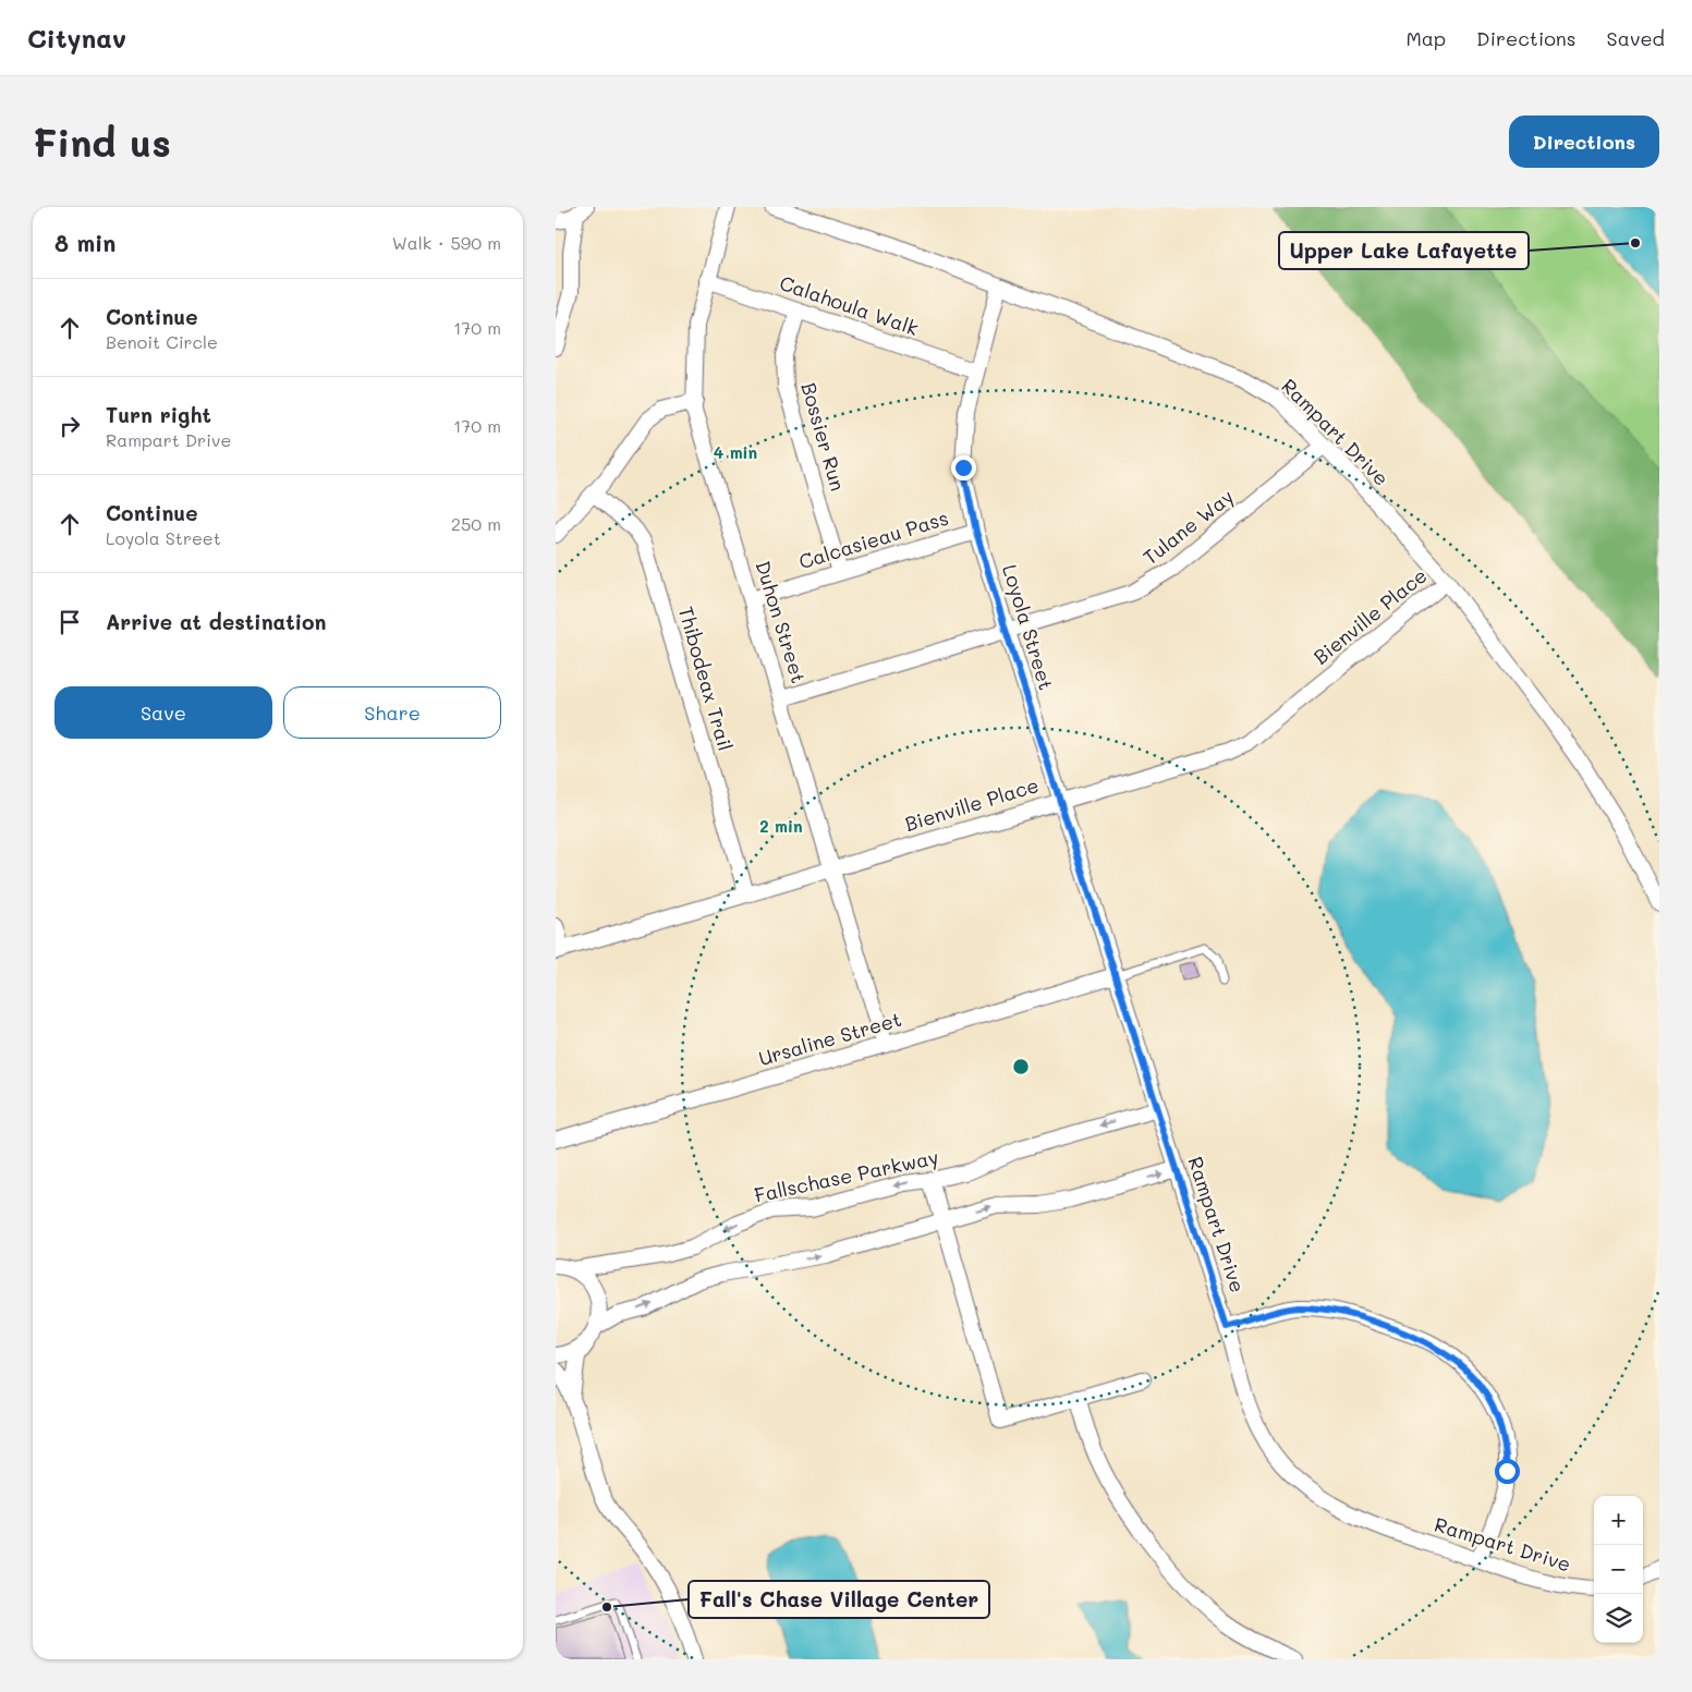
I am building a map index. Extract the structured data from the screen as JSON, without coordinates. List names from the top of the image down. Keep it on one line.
{"streets":{"street":["Calahoula Walk","Rampart Drive","Bossier Run","Tulane Way","Calcasieau Pass","Bienville Place","Duhon Street","Loyola Street","Thibodeax Trail","Ursaline Street","Fallschase Parkway"]},"crossings":[["Calahoula Walk","Bossier Run"],["Calahoula Walk","Duhon Street"],["Calahoula Walk","Loyola Street"],["Rampart Drive","Tulane Way"],["Rampart Drive","Bienville Place"],["Rampart Drive","Loyola Street"],["Rampart Drive","Ursaline Street"],["Rampart Drive","Fallschase Parkway"],["Bossier Run","Calcasieau Pass"],["Tulane Way","Duhon Street"],["Tulane Way","Loyola Street"],["Calcasieau Pass","Duhon Street"],["Calcasieau Pass","Loyola Street"],["Bienville Place","Duhon Street"],["Bienville Place","Loyola Street"],["Bienville Place","Thibodeax Trail"],["Duhon Street","Ursaline Street"],["Loyola Street","Ursaline Street"]],"places":["Upper Lake Lafayette","Fall's Chase Village Center"],"page":{"header":"Citynav","nav":["Map","Directions","Saved"],"buttons":["Directions",["Save","Share"]],"title":"Find us","heading":["8 min","Walk · 590 m"],"list":[["Continue","Benoit Circle","170 m"],["Turn right","Rampart Drive","170 m"],["Continue","Loyola Street","250 m"],"Arrive at destination"],"map_buttons":["+","−"]},"rings":["4 min","2 min"]}
